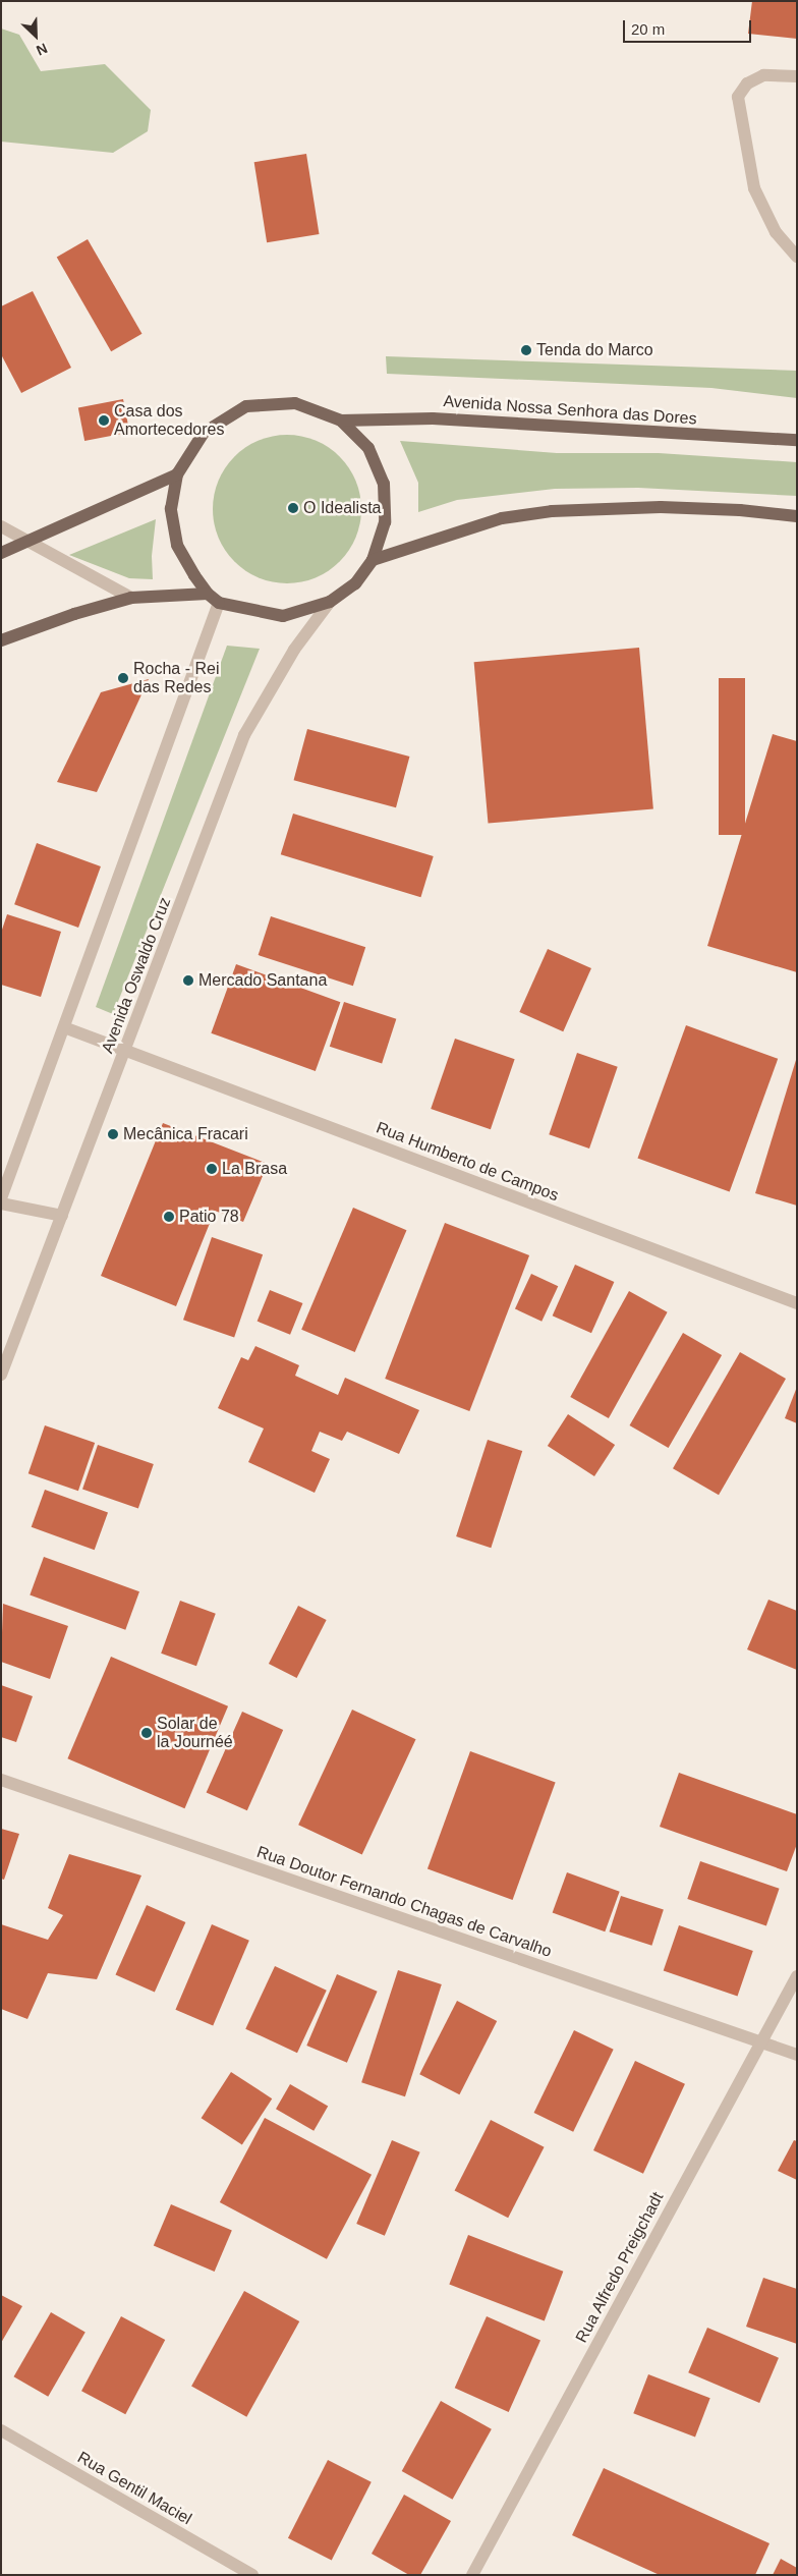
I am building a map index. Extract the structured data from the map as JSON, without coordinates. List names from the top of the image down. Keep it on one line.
{"streets":{"main road":["Avenida Nossa Senhora das Dores"],"street":["Avenida Oswaldo Cruz","Rua Humberto de Campos","Rua Doutor Fernando Chagas de Carvalho","Rua Alfredo Preigchadt","Rua Gentil Maciel"]},"crossings":[["Avenida Oswaldo Cruz","Rua Humberto de Campos"],["Rua Doutor Fernando Chagas de Carvalho","Rua Alfredo Preigchadt"]],"places":["Tenda do Marco","Casa dos Amortecedores","O Idealista","Rocha - Rei das Redes","Mercado Santana","Mecânica Fracari","La Brasa","Patio 78","Solar de la Journéé"],"scale_bar":"20 m","north":"bottom right"}
